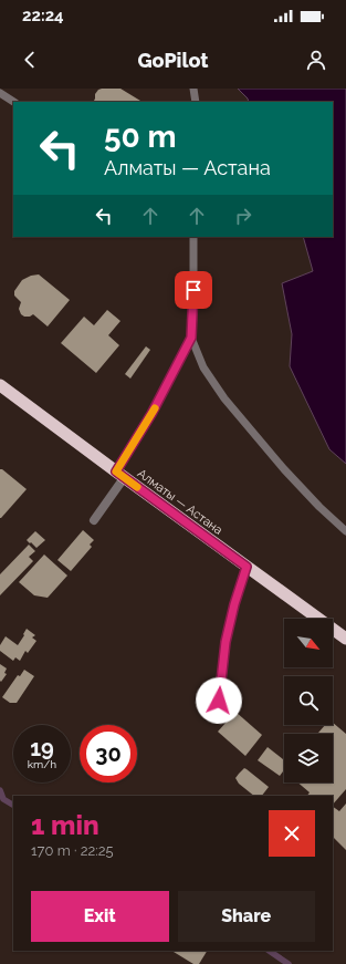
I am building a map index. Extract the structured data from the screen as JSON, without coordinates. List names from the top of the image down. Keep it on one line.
{"streets":{"highway":["Алматы — Астана"]},"north":"bottom right","page":{"status":"22:24","header":"GoPilot","turn":["50 m","Алматы — Астана"],"speed":"19 km/h","limit":"30","heading":["1 min","170 m · 22:25"],"buttons":["Exit","Share"]}}
